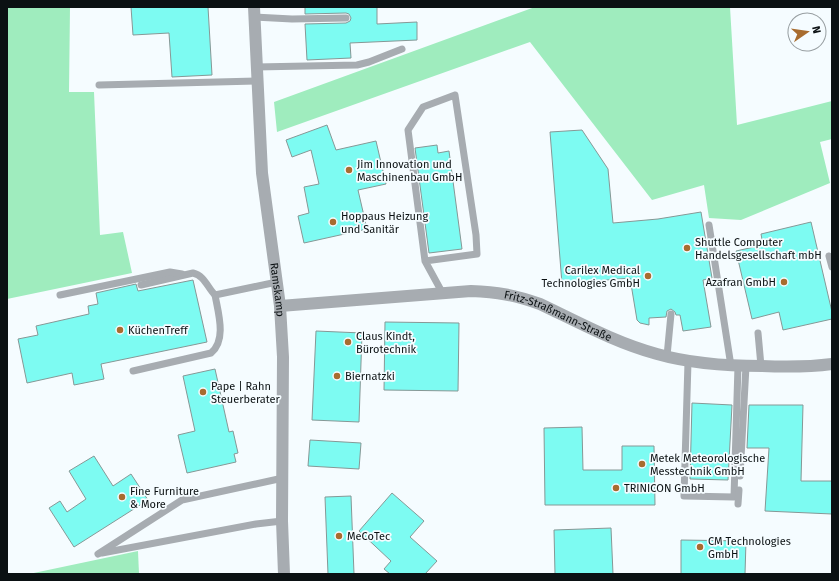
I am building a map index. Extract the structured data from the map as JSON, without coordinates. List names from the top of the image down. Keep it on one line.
{"streets":{"street":["Ramskamp","Fritz-Straßmann-Straße"]},"crossings":[["Ramskamp","Fritz-Straßmann-Straße"]],"places":["Jim Innovation und Maschinenbau GmbH","Hoppaus Heizung und Sanitär","Shuttle Computer Handelsgesellschaft mbH","Carilex Medical Technologies GmbH","Azafran GmbH","KüchenTreff","Claus Kindt, Bürotechnik","Biernatzki","Pape | Rahn Steuerberater","Metek Meteorologische Messtechnik GmbH","TRINICON GmbH","Fine Furniture & More","MeCoTec","CM Technologies GmbH"],"north":"right"}
